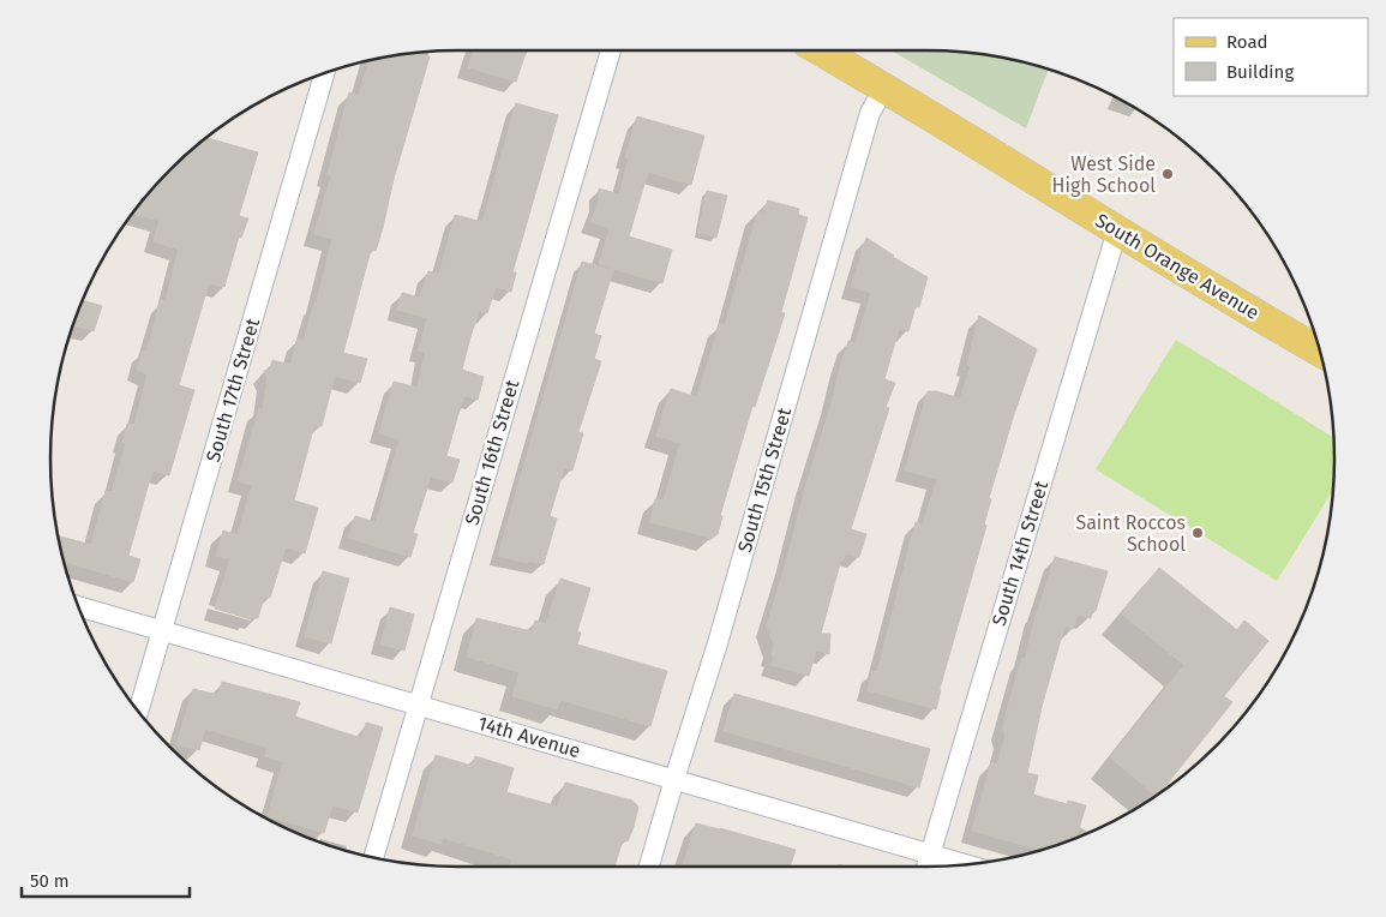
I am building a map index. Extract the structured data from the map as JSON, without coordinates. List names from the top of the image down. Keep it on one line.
{"streets":{"main road":["South Orange Avenue"],"street":["South 17th Street","South 16th Street","South 15th Street","South 14th Street","14th Avenue"]},"crossings":[["South Orange Avenue","South 15th Street"],["South Orange Avenue","South 14th Street"],["South 17th Street","14th Avenue"],["South 16th Street","14th Avenue"],["South 15th Street","14th Avenue"],["South 14th Street","14th Avenue"]],"places":["West Side High School","Saint Roccos School"],"legend":["Road","Building"],"scale_bar":"50 m"}
